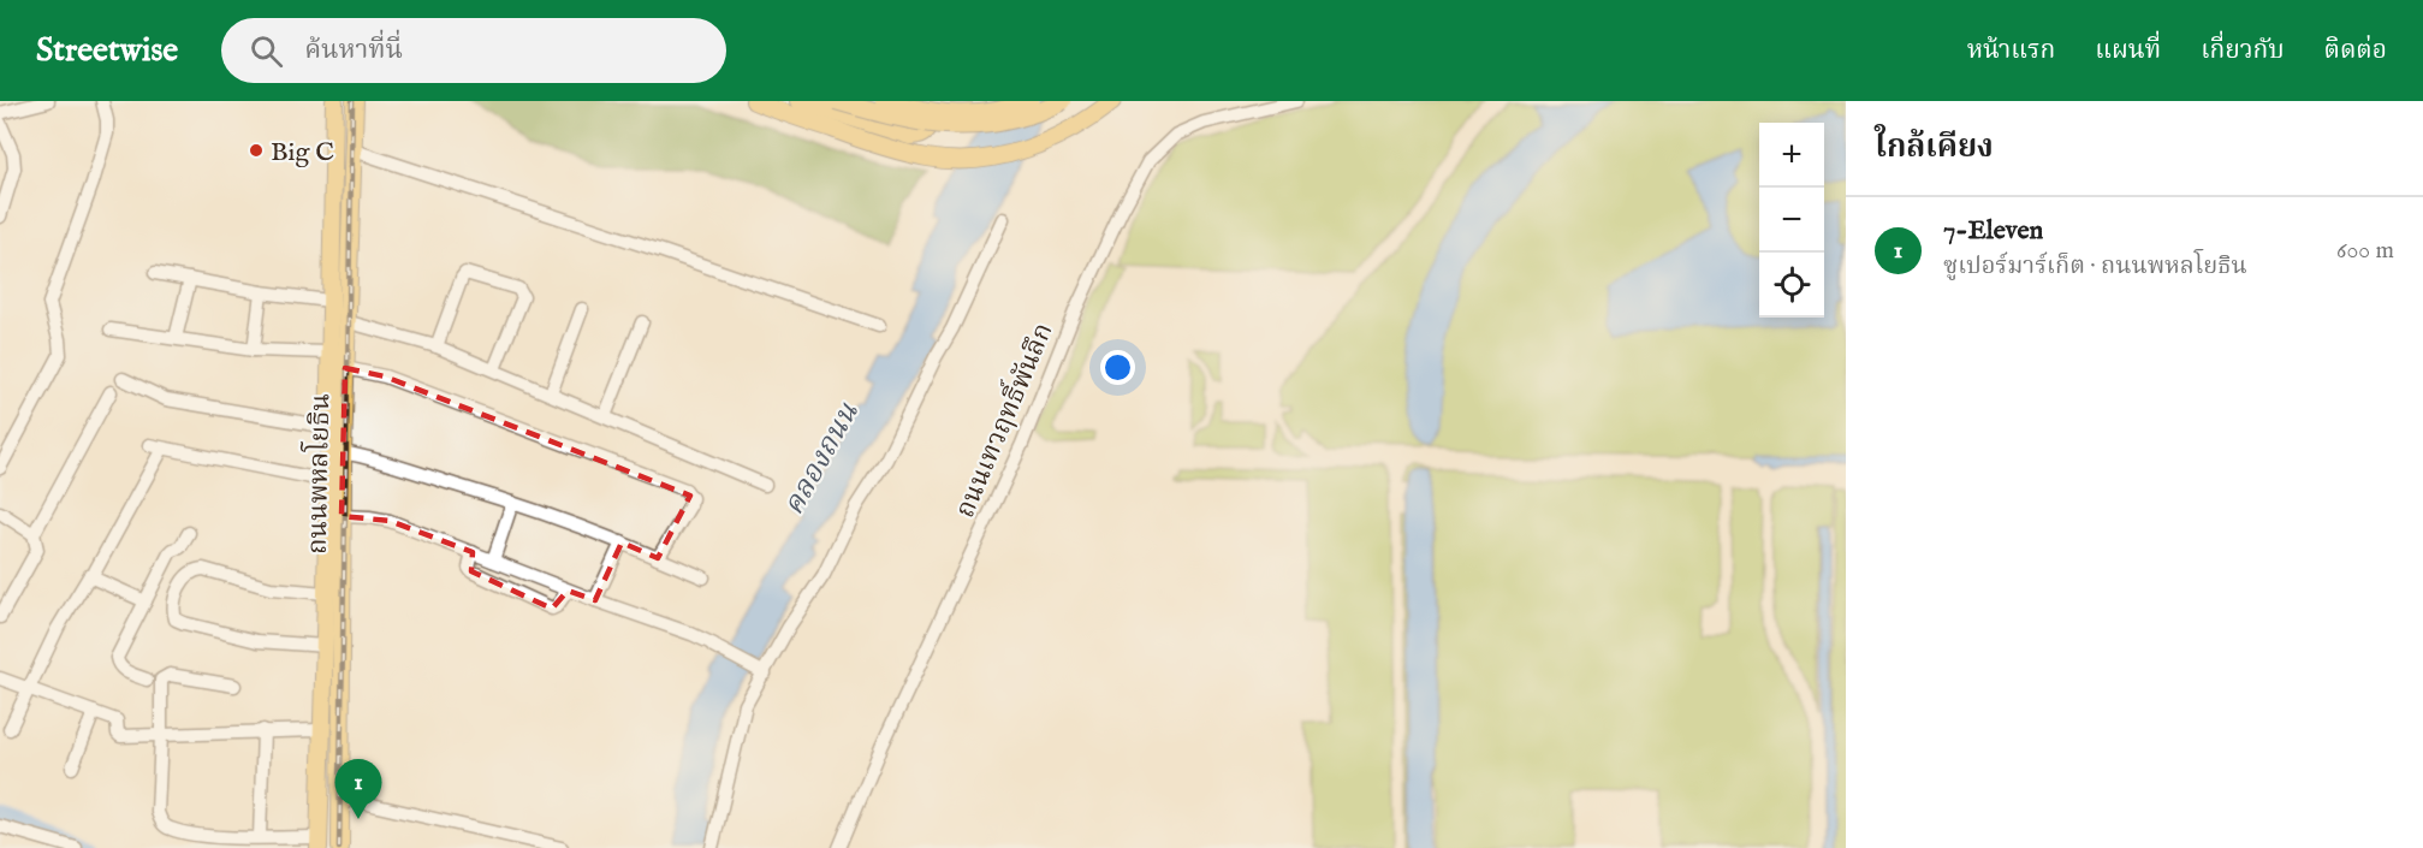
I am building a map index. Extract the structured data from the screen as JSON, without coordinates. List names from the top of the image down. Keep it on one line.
{"streets":{"main road":["ถนนพหลโยธิน"],"street":["ถนนเทวฤทธิ์พันลึก"]},"water":["คลองถนน"],"places":["Big C"],"page":{"header":"Streetwise","search":"ค้นหาที่นี่","nav":["หน้าแรก","แผนที่","เกี่ยวกับ","ติดต่อ"],"heading":"ใกล้เคียง","map_buttons":["+","−"],"list":[{"mark":"1","name":"7-Eleven","note":"ซูเปอร์มาร์เก็ต · ถนนพหลโยธิน","value":"600 m"}],"pins":"1"}}
